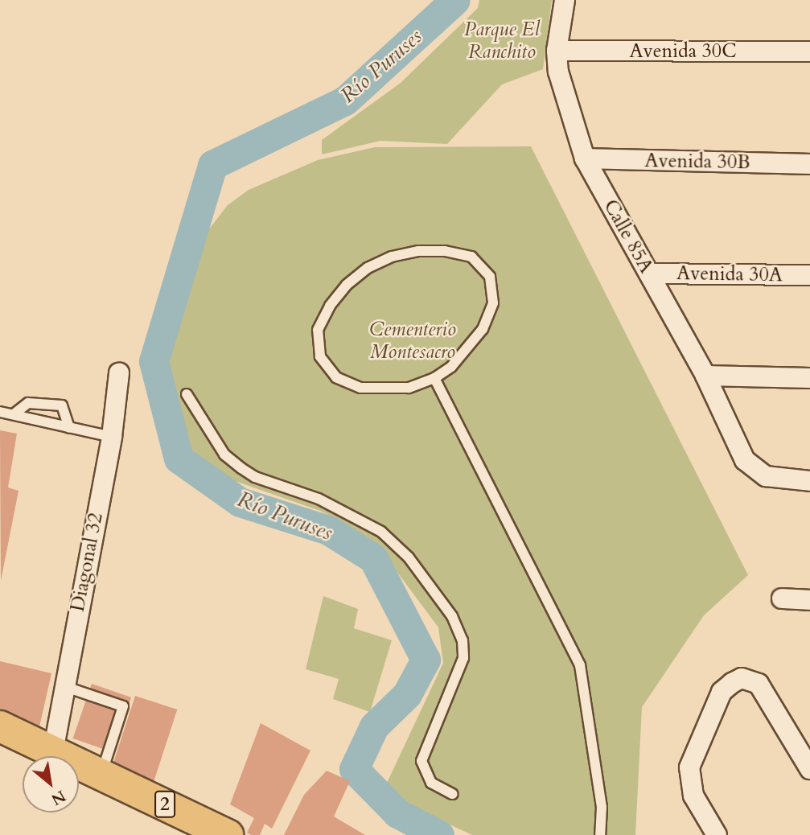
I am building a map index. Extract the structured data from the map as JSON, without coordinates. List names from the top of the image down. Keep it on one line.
{"streets":{"highway":["2"],"street":["Avenida 30C","Avenida 30B","Calle 85A","Avenida 30A","Diagonal 32"]},"crossings":[["Avenida 30C","Calle 85A"],["Avenida 30B","Calle 85A"],["Calle 85A","Avenida 30A"]],"water":["Río Puruses"],"parks":["Parque El Ranchito","Cementerio Montesacro"],"north":"bottom right"}
